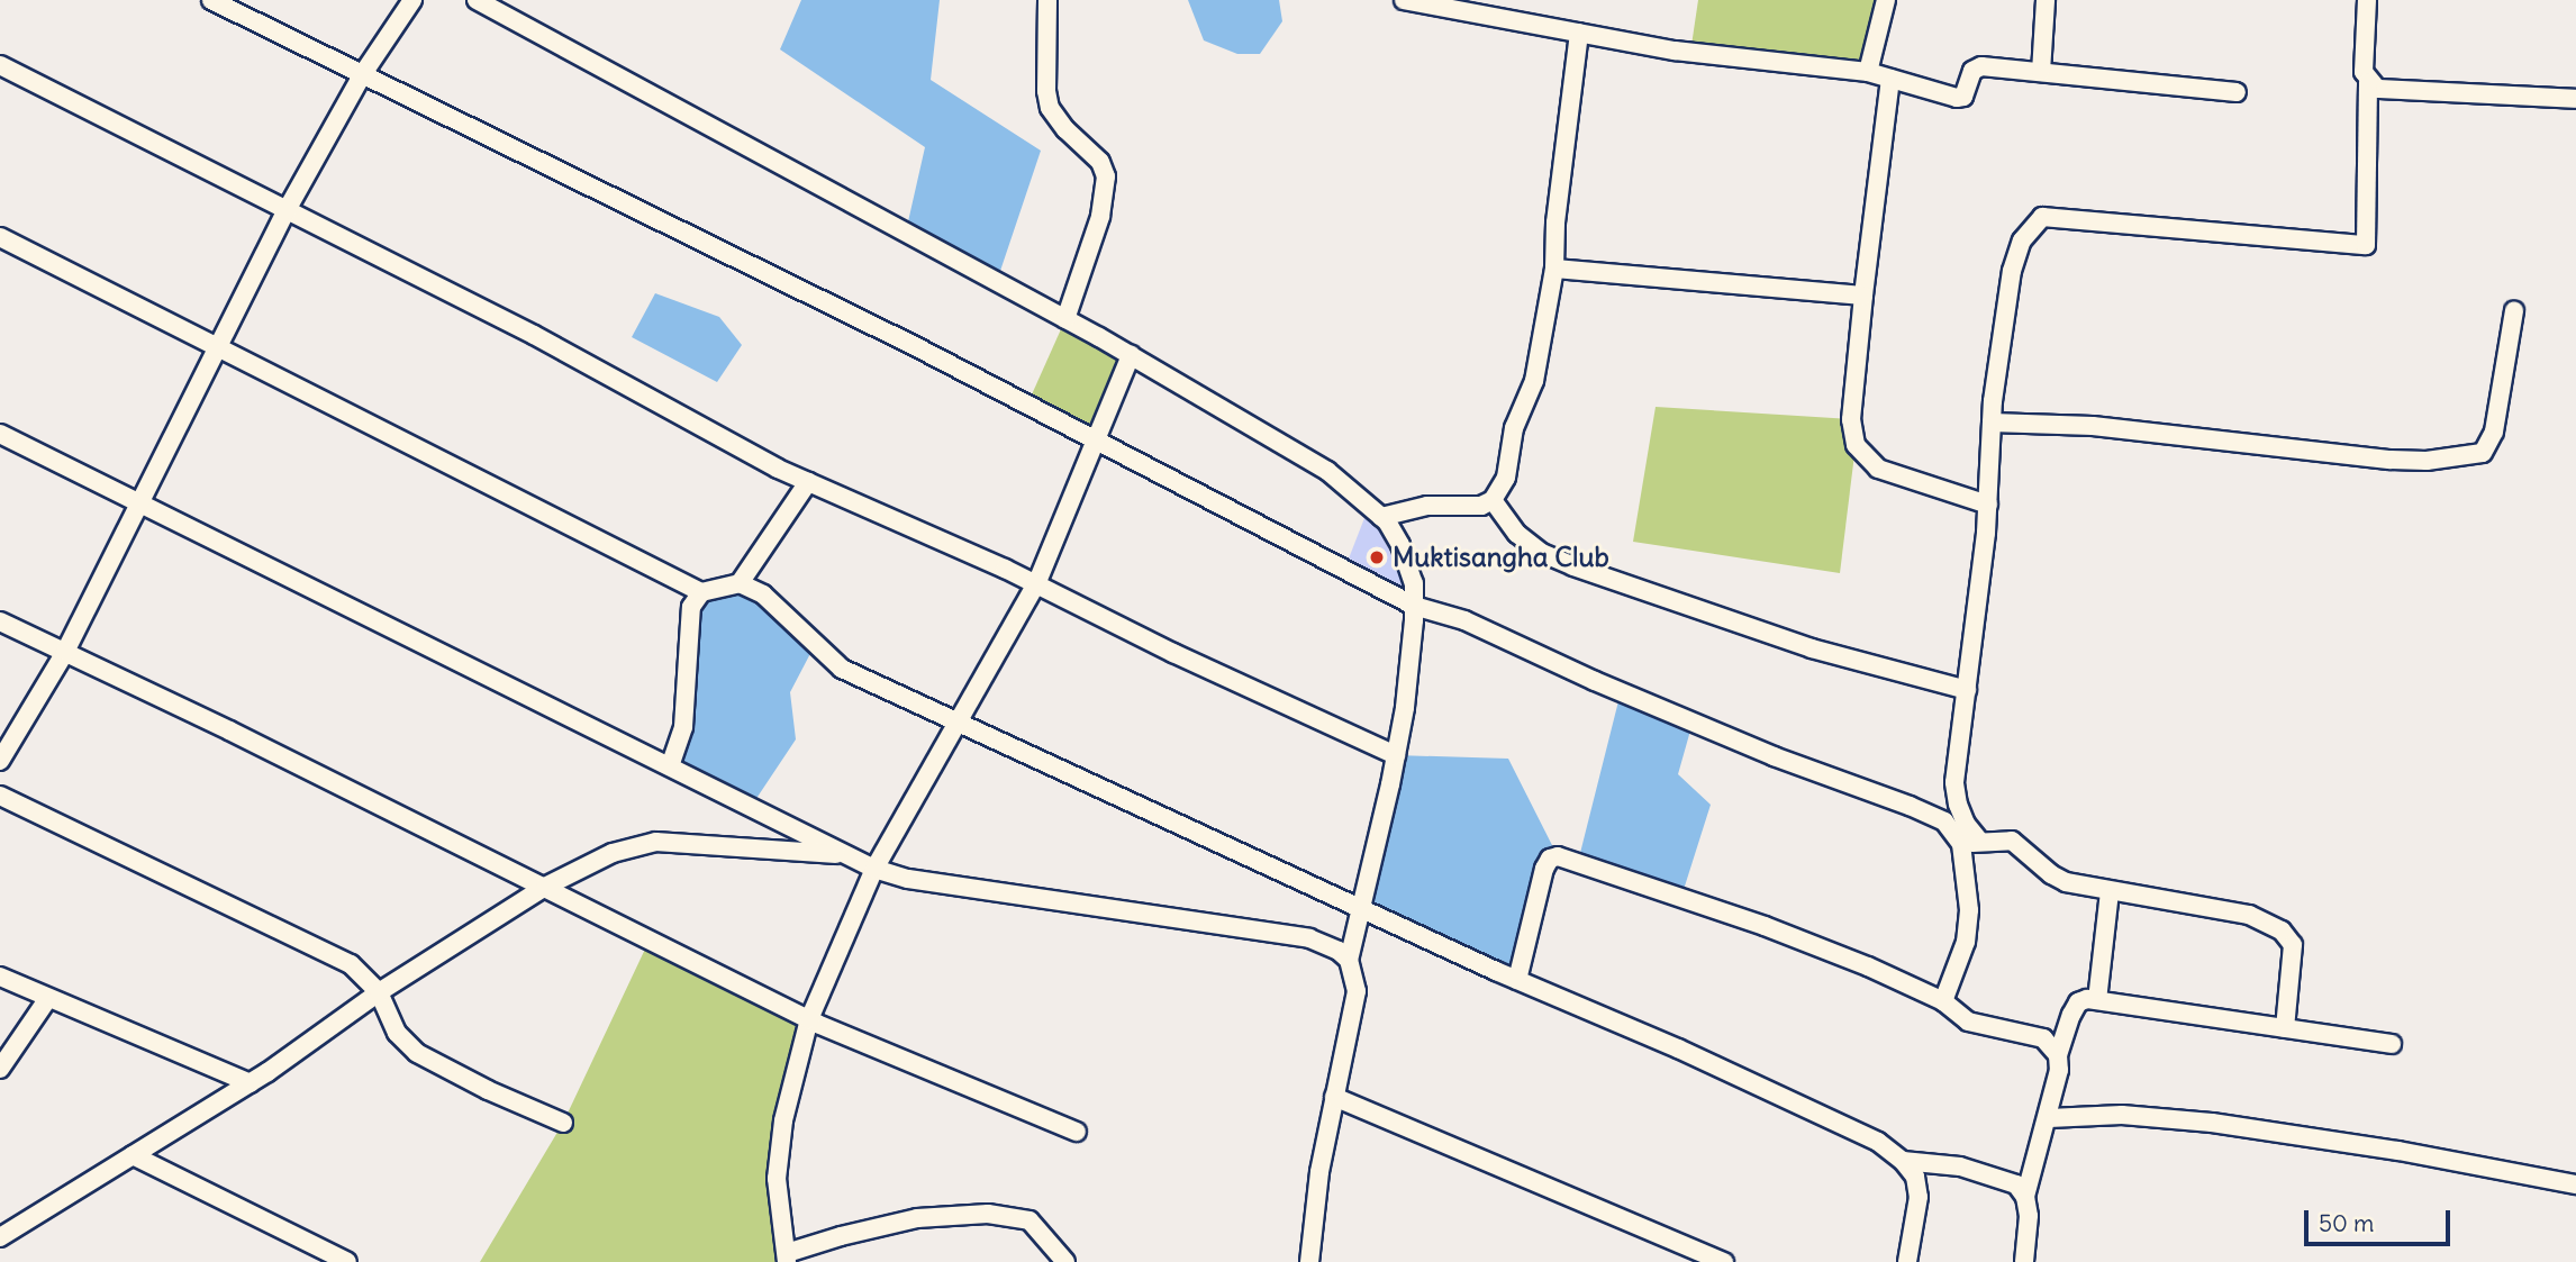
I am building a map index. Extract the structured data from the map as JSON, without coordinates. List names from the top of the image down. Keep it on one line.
{"places":["Muktisangha Club"],"scale_bar":"50 m"}
